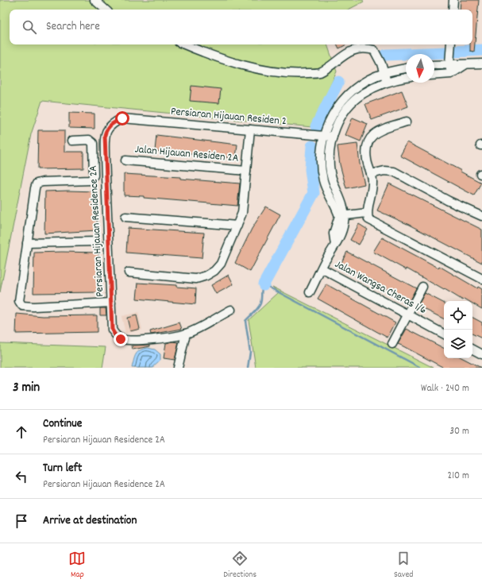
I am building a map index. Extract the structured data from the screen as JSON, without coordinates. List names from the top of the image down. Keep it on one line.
{"streets":{"street":["Persiaran Hijauan Residen 2","Jalan Hijauan Residen 2A","Persiaran Hijauan Residence 2A","Jalan Wangsa Cheras 1/6"]},"crossings":[["Persiaran Hijauan Residen 2","Jalan Hijauan Residen 2A"],["Persiaran Hijauan Residen 2","Persiaran Hijauan Residence 2A"]],"north":"bottom","page":{"search":"Search here","heading":["3 min","Walk · 240 m"],"list":[["Continue","Persiaran Hijauan Residence 2A","30 m"],["Turn left","Persiaran Hijauan Residence 2A","210 m"],"Arrive at destination"],"nav":["Map","Directions","Saved"]}}
